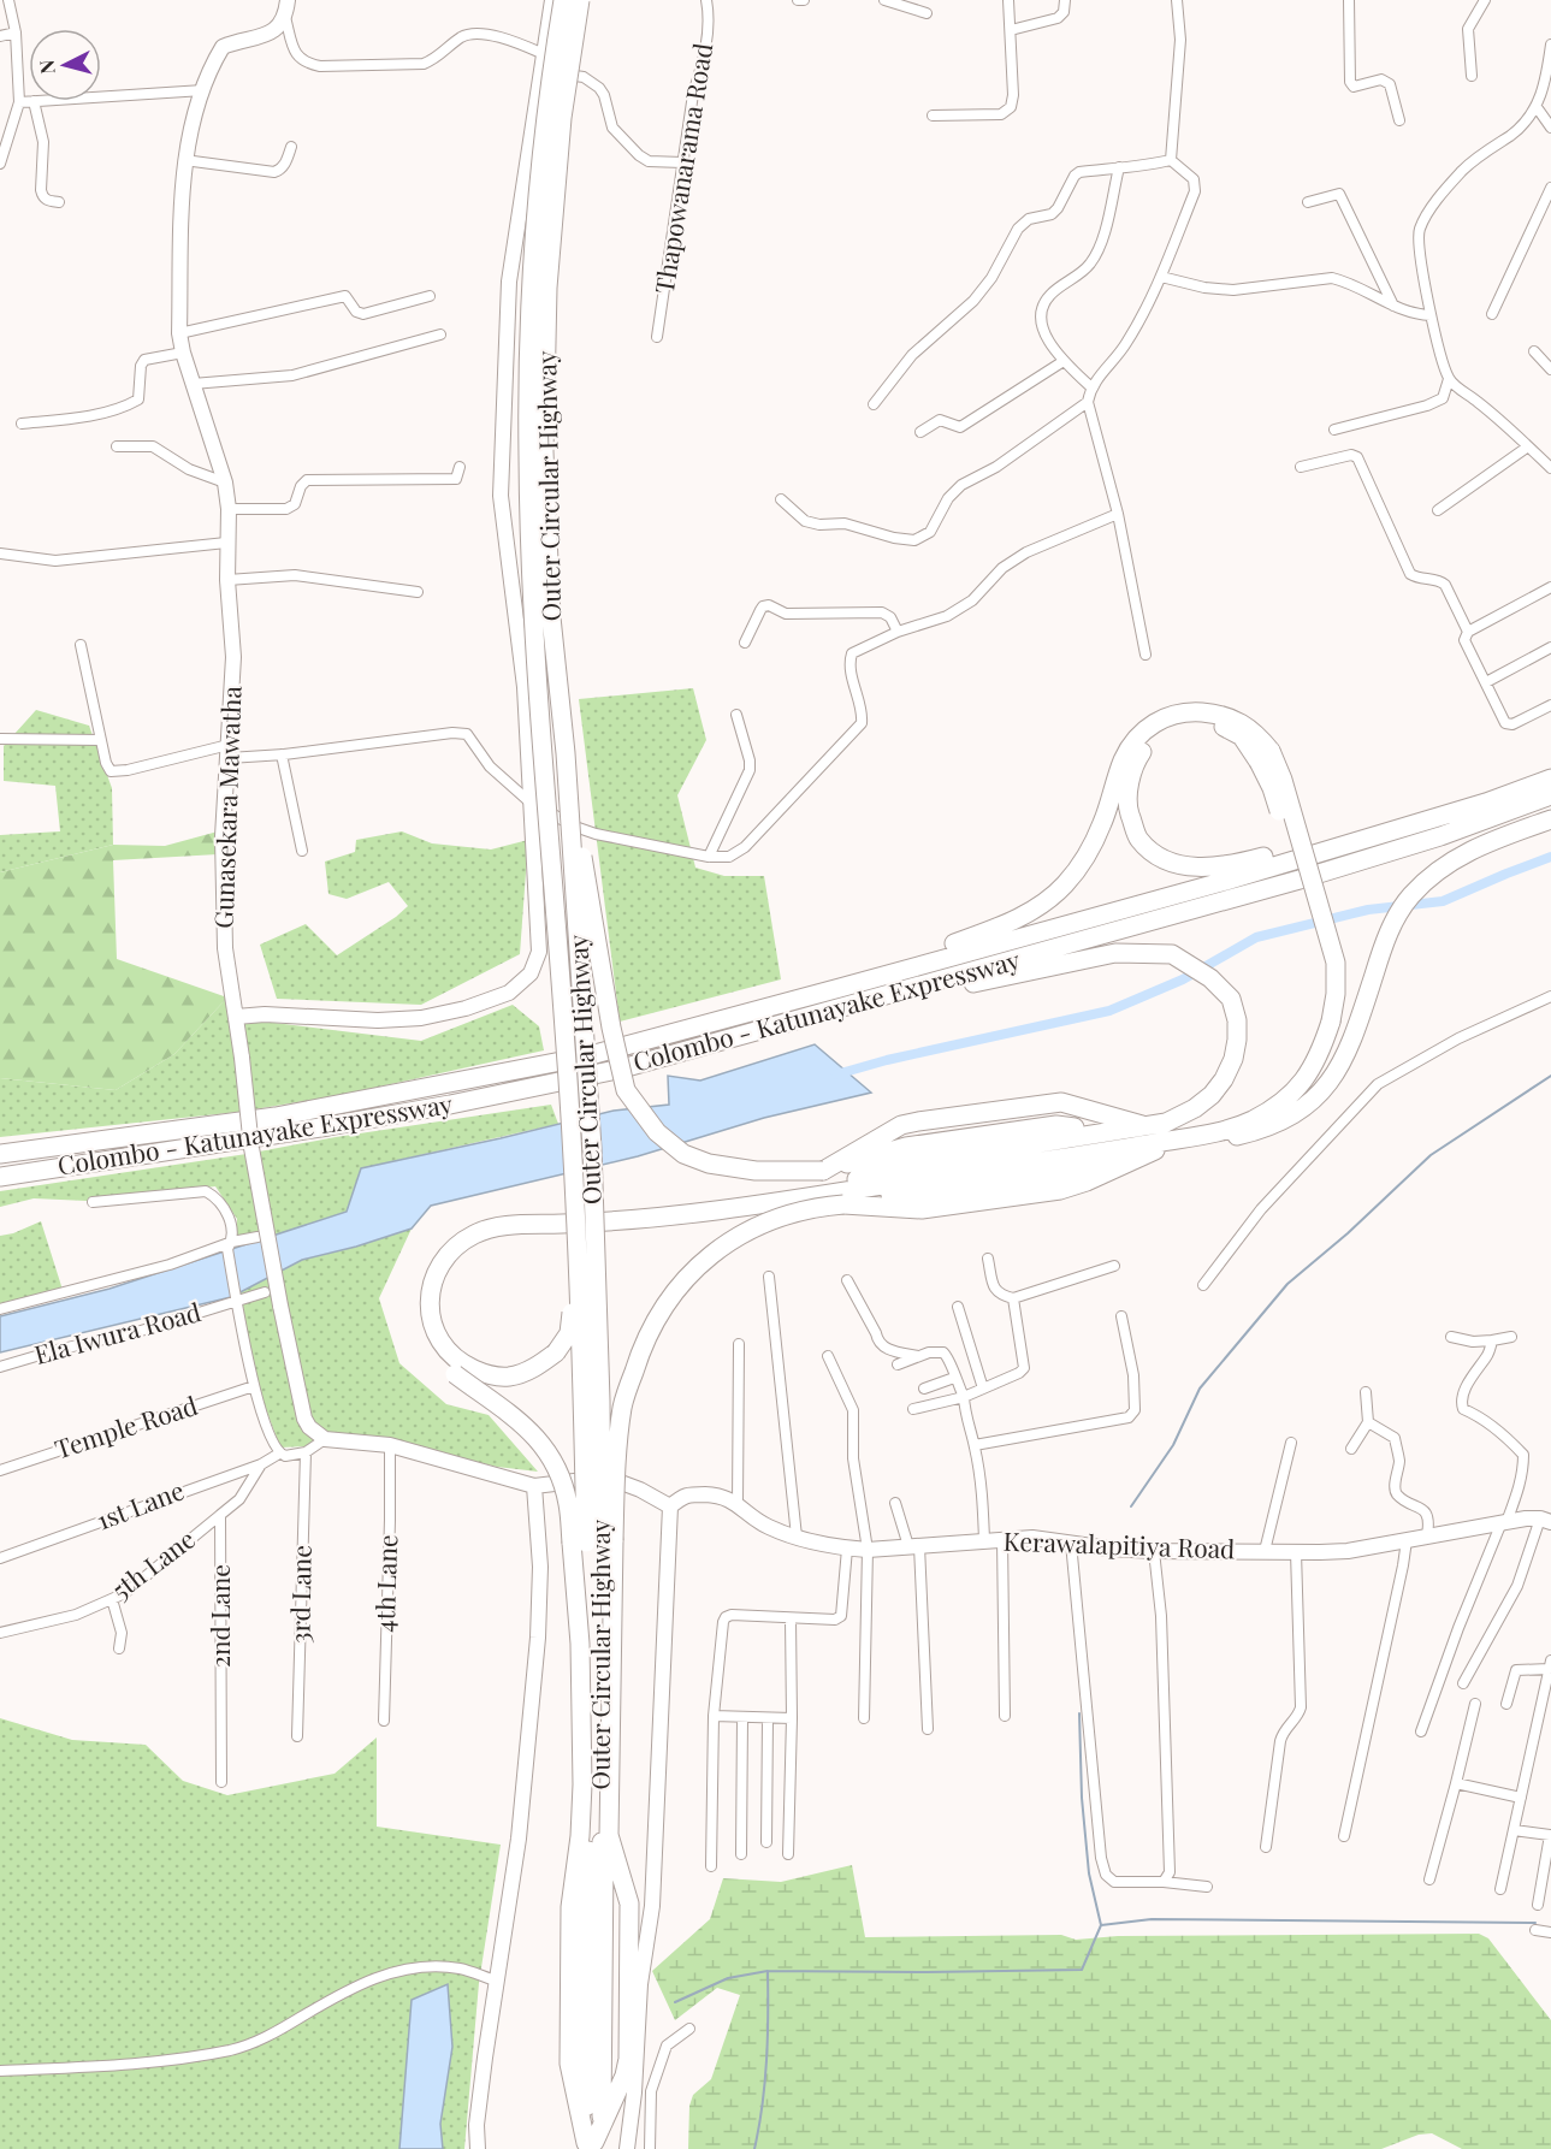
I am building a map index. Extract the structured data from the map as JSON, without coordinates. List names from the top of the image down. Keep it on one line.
{"streets":{"highway":["Outer Circular Highway","Colombo - Katunayake Expressway"],"street":["Thapowanarama Road","Gunasekara Mawatha","Ela Iwura Road","Temple Road","1st Lane","Kerawalapitiya Road","5th Lane","4th Lane","3rd Lane","2nd Lane"]},"crossings":[["5th Lane","2nd Lane"]],"north":"left"}
